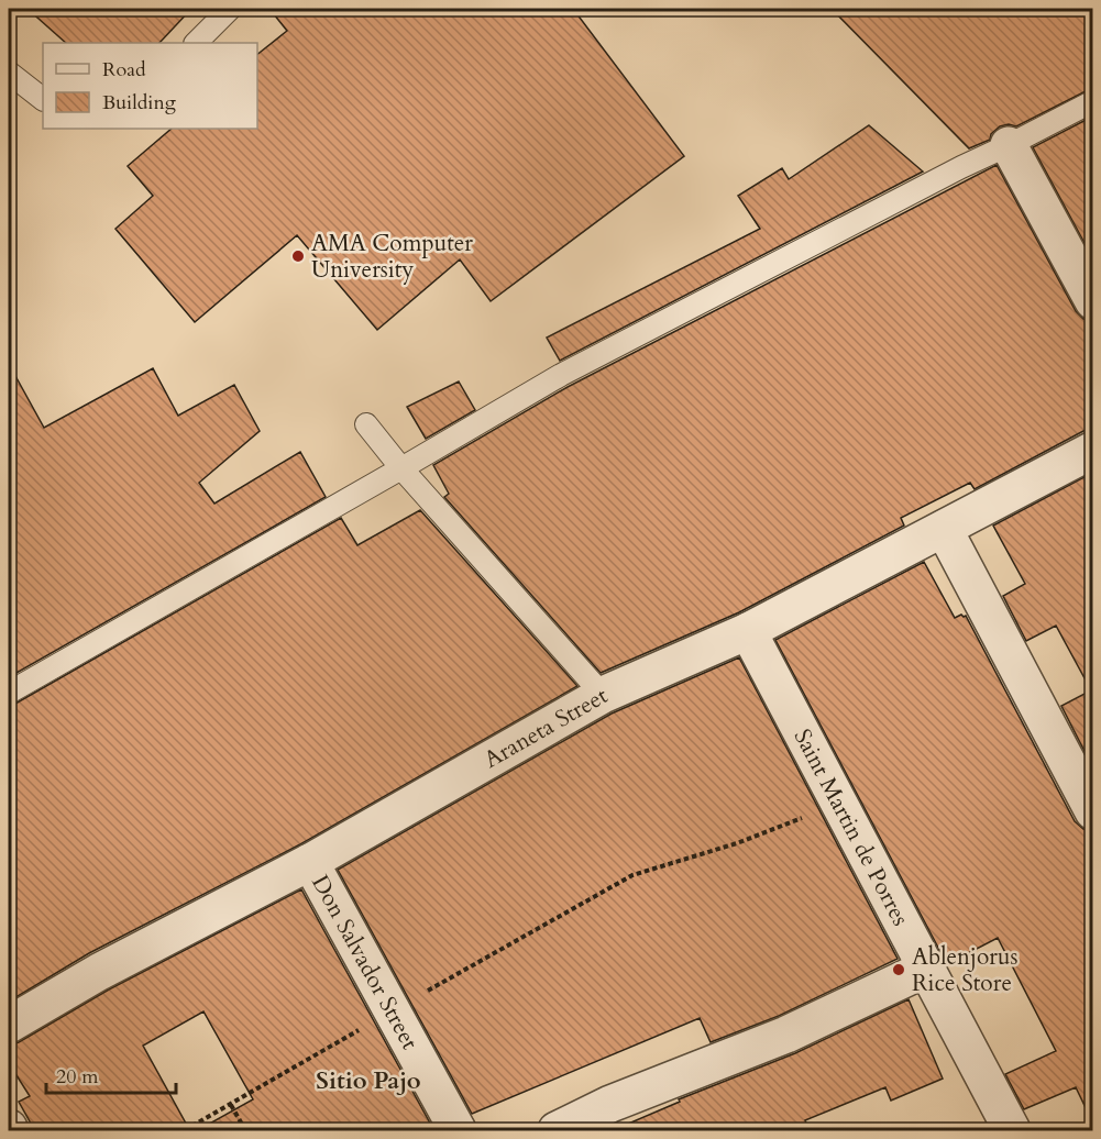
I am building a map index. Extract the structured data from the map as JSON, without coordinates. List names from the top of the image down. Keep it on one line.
{"streets":{"street":["Araneta Street","Saint Martin de Porres","Don Salvador Street"]},"crossings":[["Araneta Street","Saint Martin de Porres"],["Araneta Street","Don Salvador Street"]],"districts":["Sitio Pajo"],"places":["AMA Computer University","Ablenjorus Rice Store"],"legend":["Road","Building"],"scale_bar":"20 m"}
